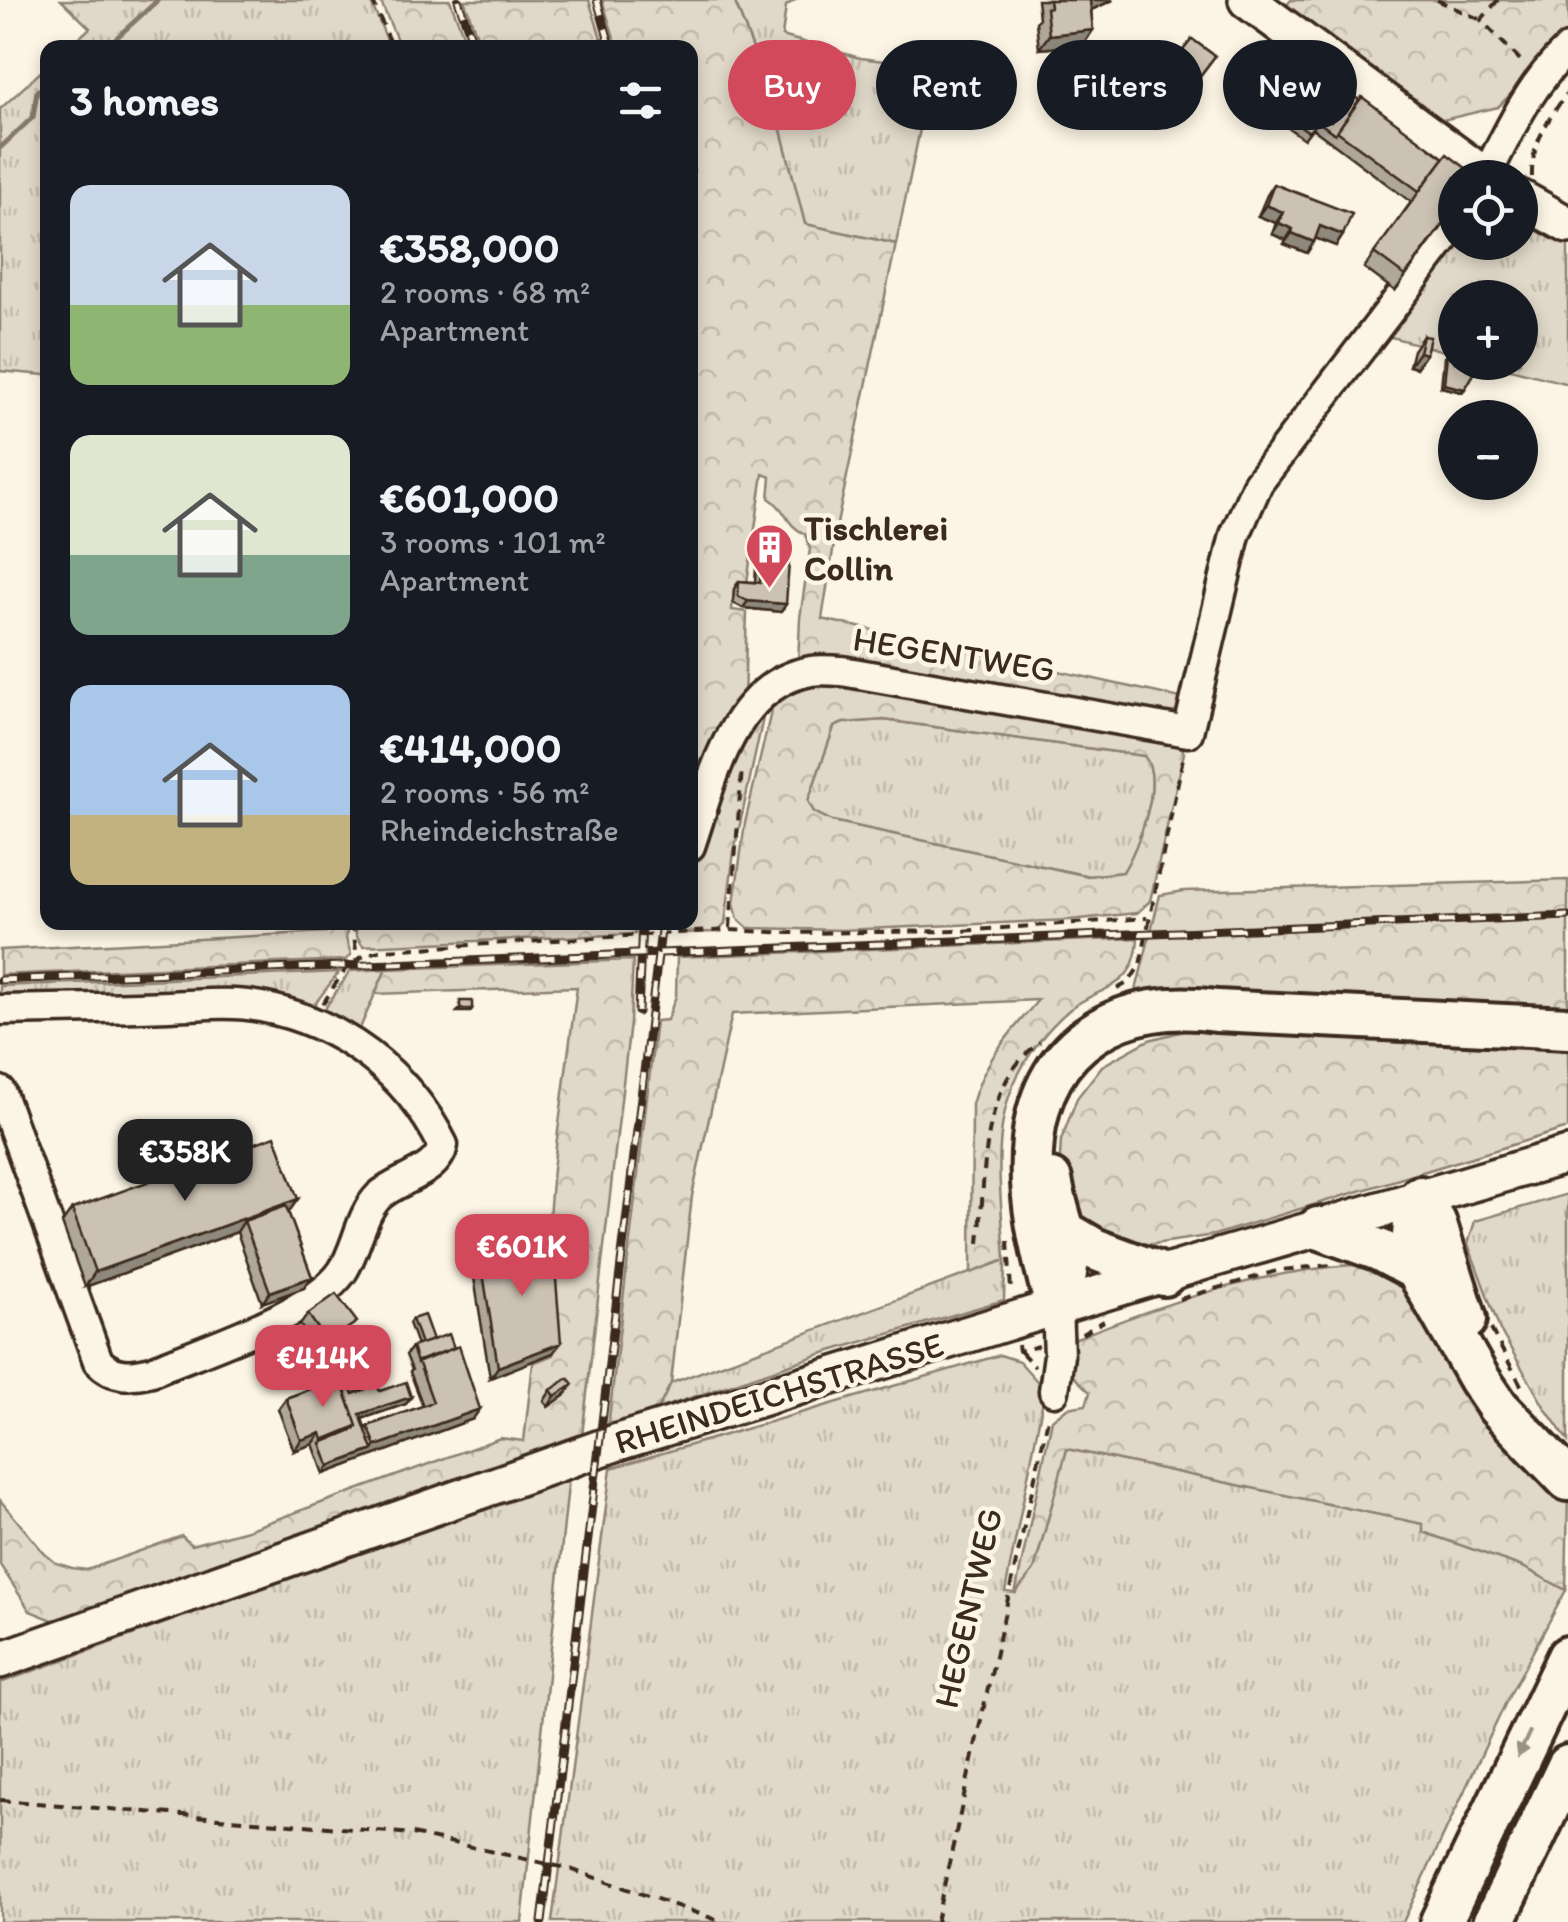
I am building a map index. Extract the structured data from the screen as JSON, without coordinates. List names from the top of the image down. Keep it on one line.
{"streets":{"main road":["RHEINDEICHSTRASSE"],"street":["HEGENTWEG"]},"places":{"building":["Tischlerei Collin"]},"page":{"chip":["Buy","Rent","Filters","New"],"heading":"3 homes","map_buttons":["+","−"],"list":[{"name":"€358,000","note":"2 rooms · 68 m² · Apartment"},{"name":"€601,000","note":"3 rooms · 101 m² · Apartment"},{"name":"€414,000","note":"2 rooms · 56 m² · Rheindeichstraße"}],"price":["€358K","€601K","€414K"]}}
